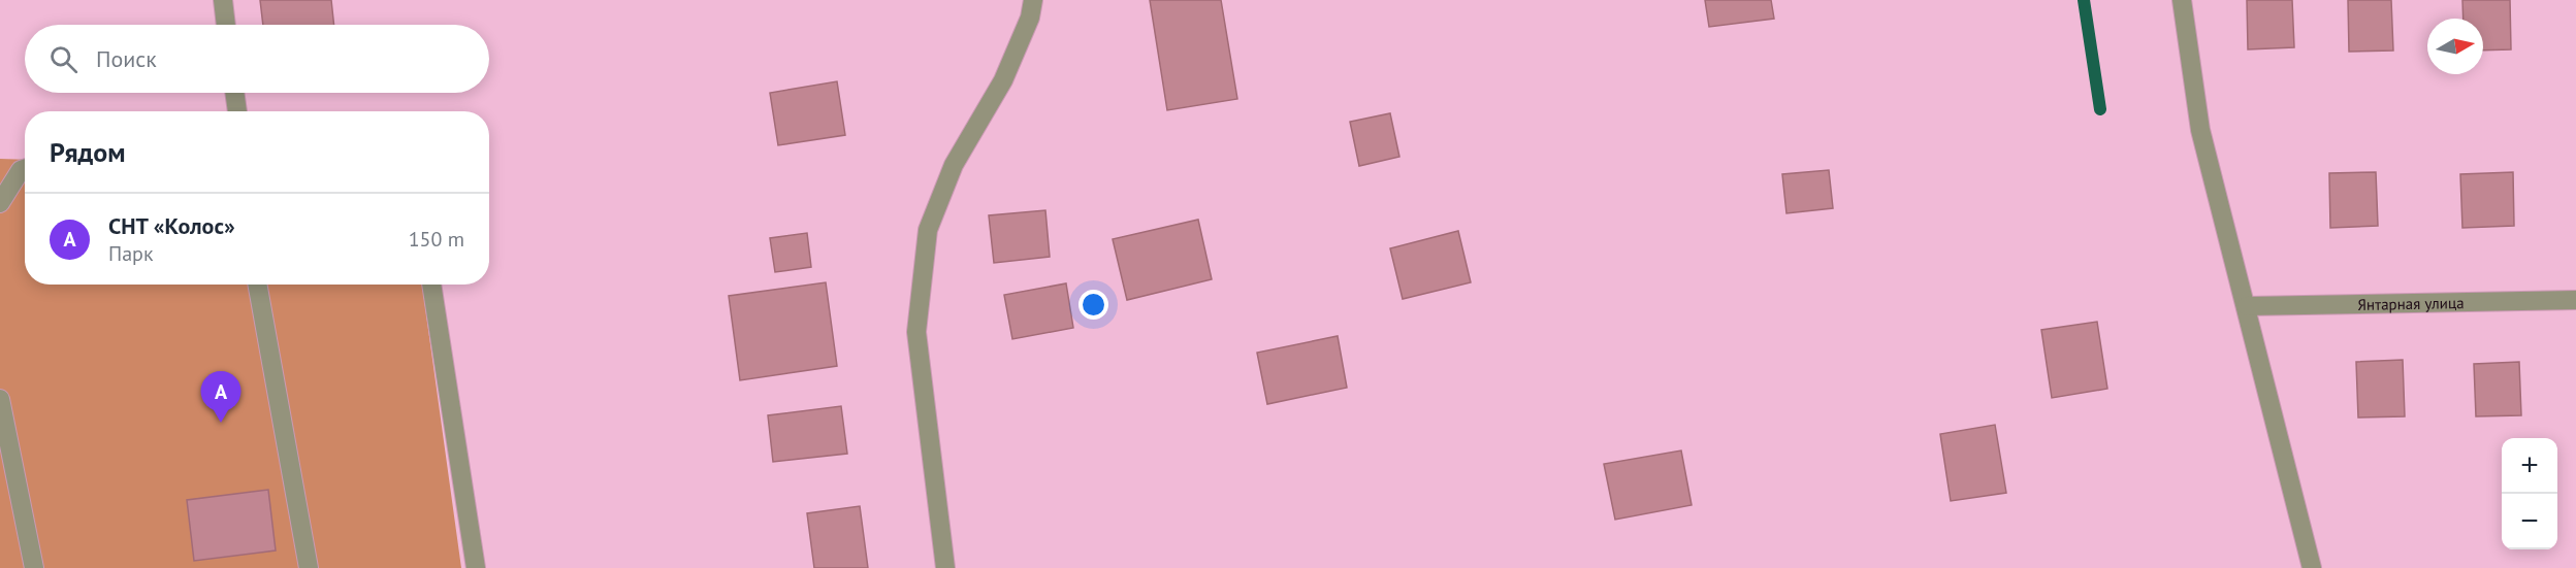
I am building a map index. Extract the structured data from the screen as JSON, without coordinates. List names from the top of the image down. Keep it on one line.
{"streets":{"street":["Янтарная улица"]},"north":"right","page":{"search":"Поиск","heading":"Рядом","list":[{"mark":"A","name":"СНТ «Колос»","note":"Парк","value":"150 m"}],"pins":"A","map_buttons":["+","−"]}}
